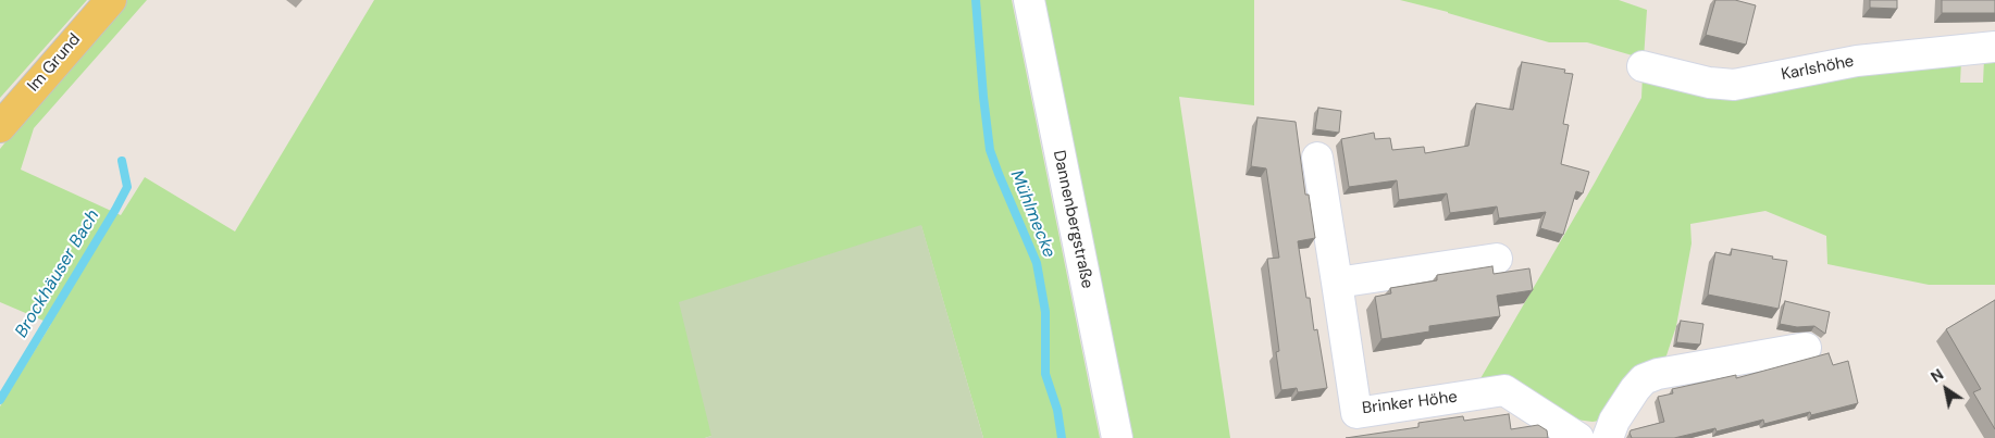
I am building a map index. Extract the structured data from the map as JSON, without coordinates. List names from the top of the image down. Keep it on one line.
{"streets":{"main road":["Im Grund"],"street":["Karlshöhe","Dannenbergstraße","Brinker Höhe"]},"water":["Mühlmecke","Brockhäuser Bach"],"north":"top left"}
